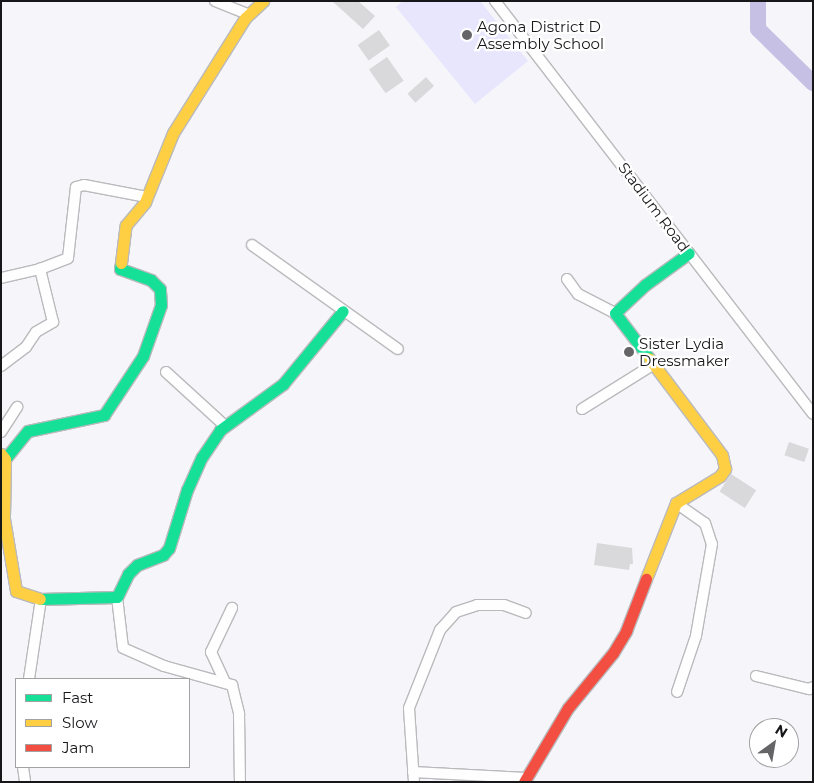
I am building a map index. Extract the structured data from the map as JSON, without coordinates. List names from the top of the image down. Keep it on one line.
{"streets":{"street":["Stadium Road"]},"places":["Agona District D Assembly School","Sister Lydia Dressmaker"],"legend":["Fast","Slow","Jam"],"north":"top right"}
